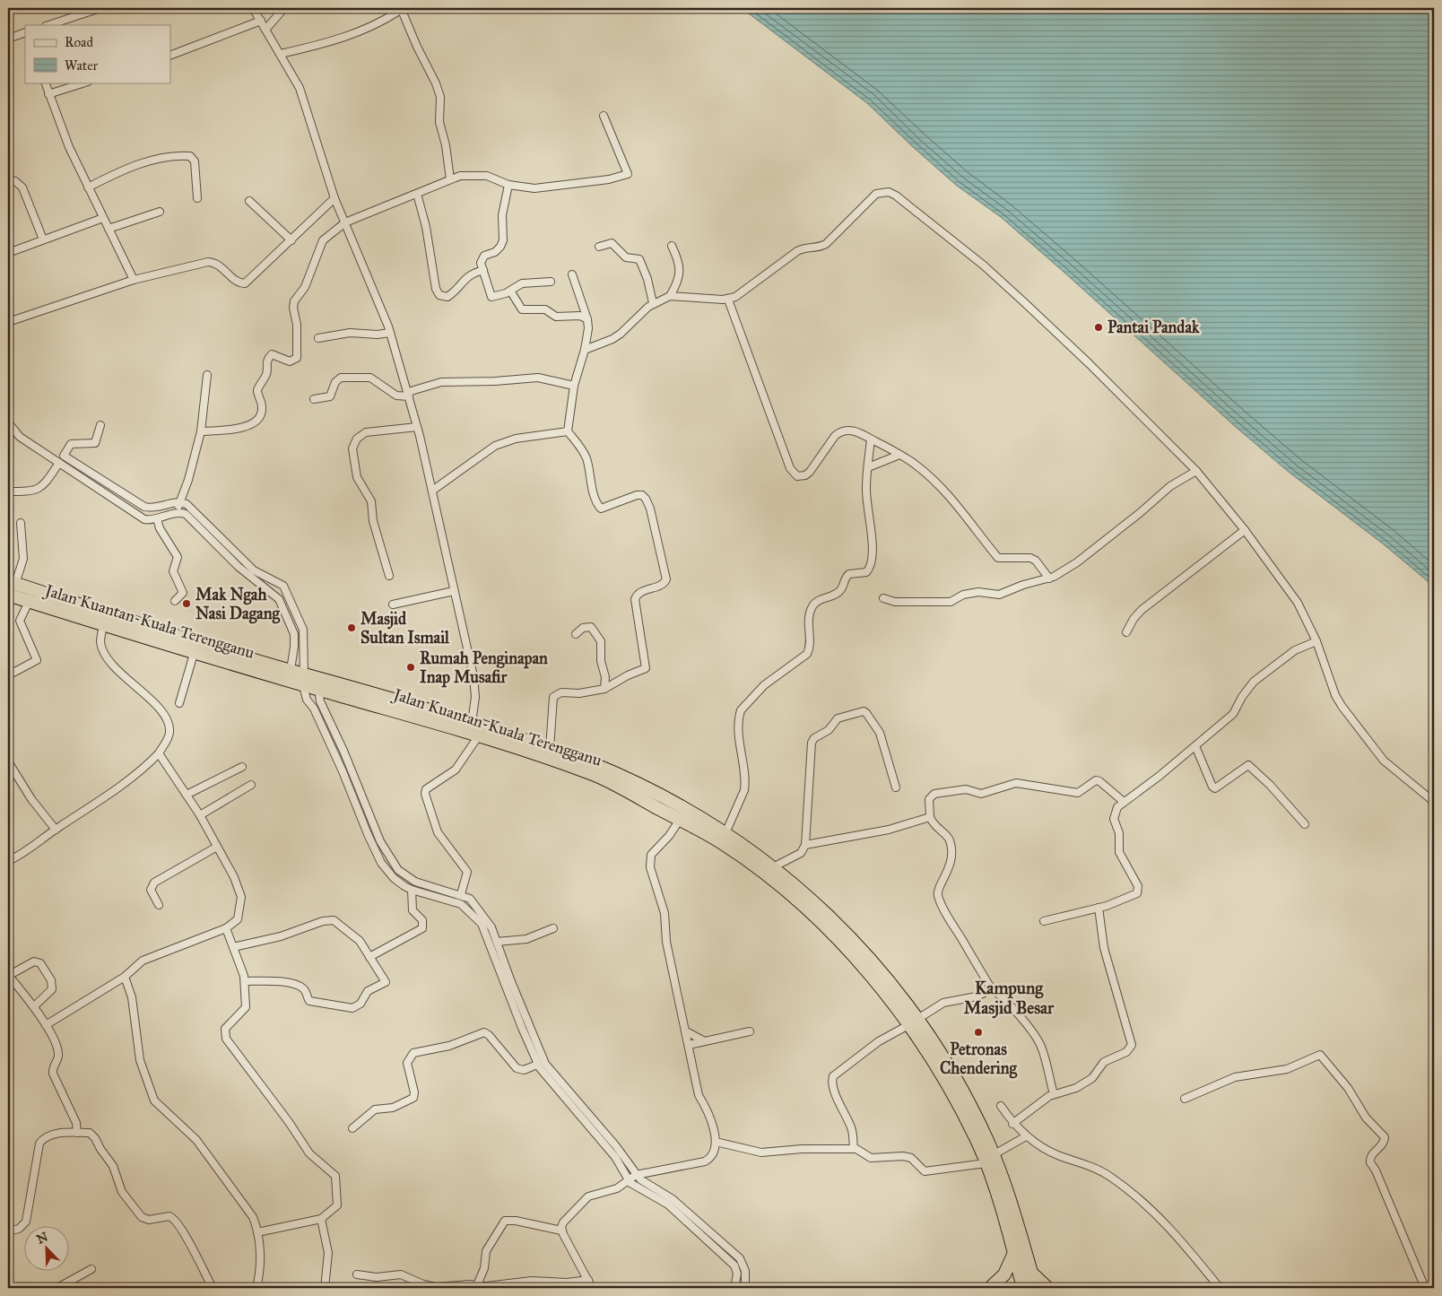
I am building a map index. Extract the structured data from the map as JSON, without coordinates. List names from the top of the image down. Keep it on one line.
{"streets":{"highway":["Jalan Kuantan-Kuala Terengganu"]},"districts":["Kampung Masjid Besar"],"places":["Pantai Pandak","Mak Ngah Nasi Dagang","Masjid Sultan Ismail","Rumah Penginapan Inap Musafir","Petronas Chendering"],"legend":["Road","Water"],"north":"top left"}
